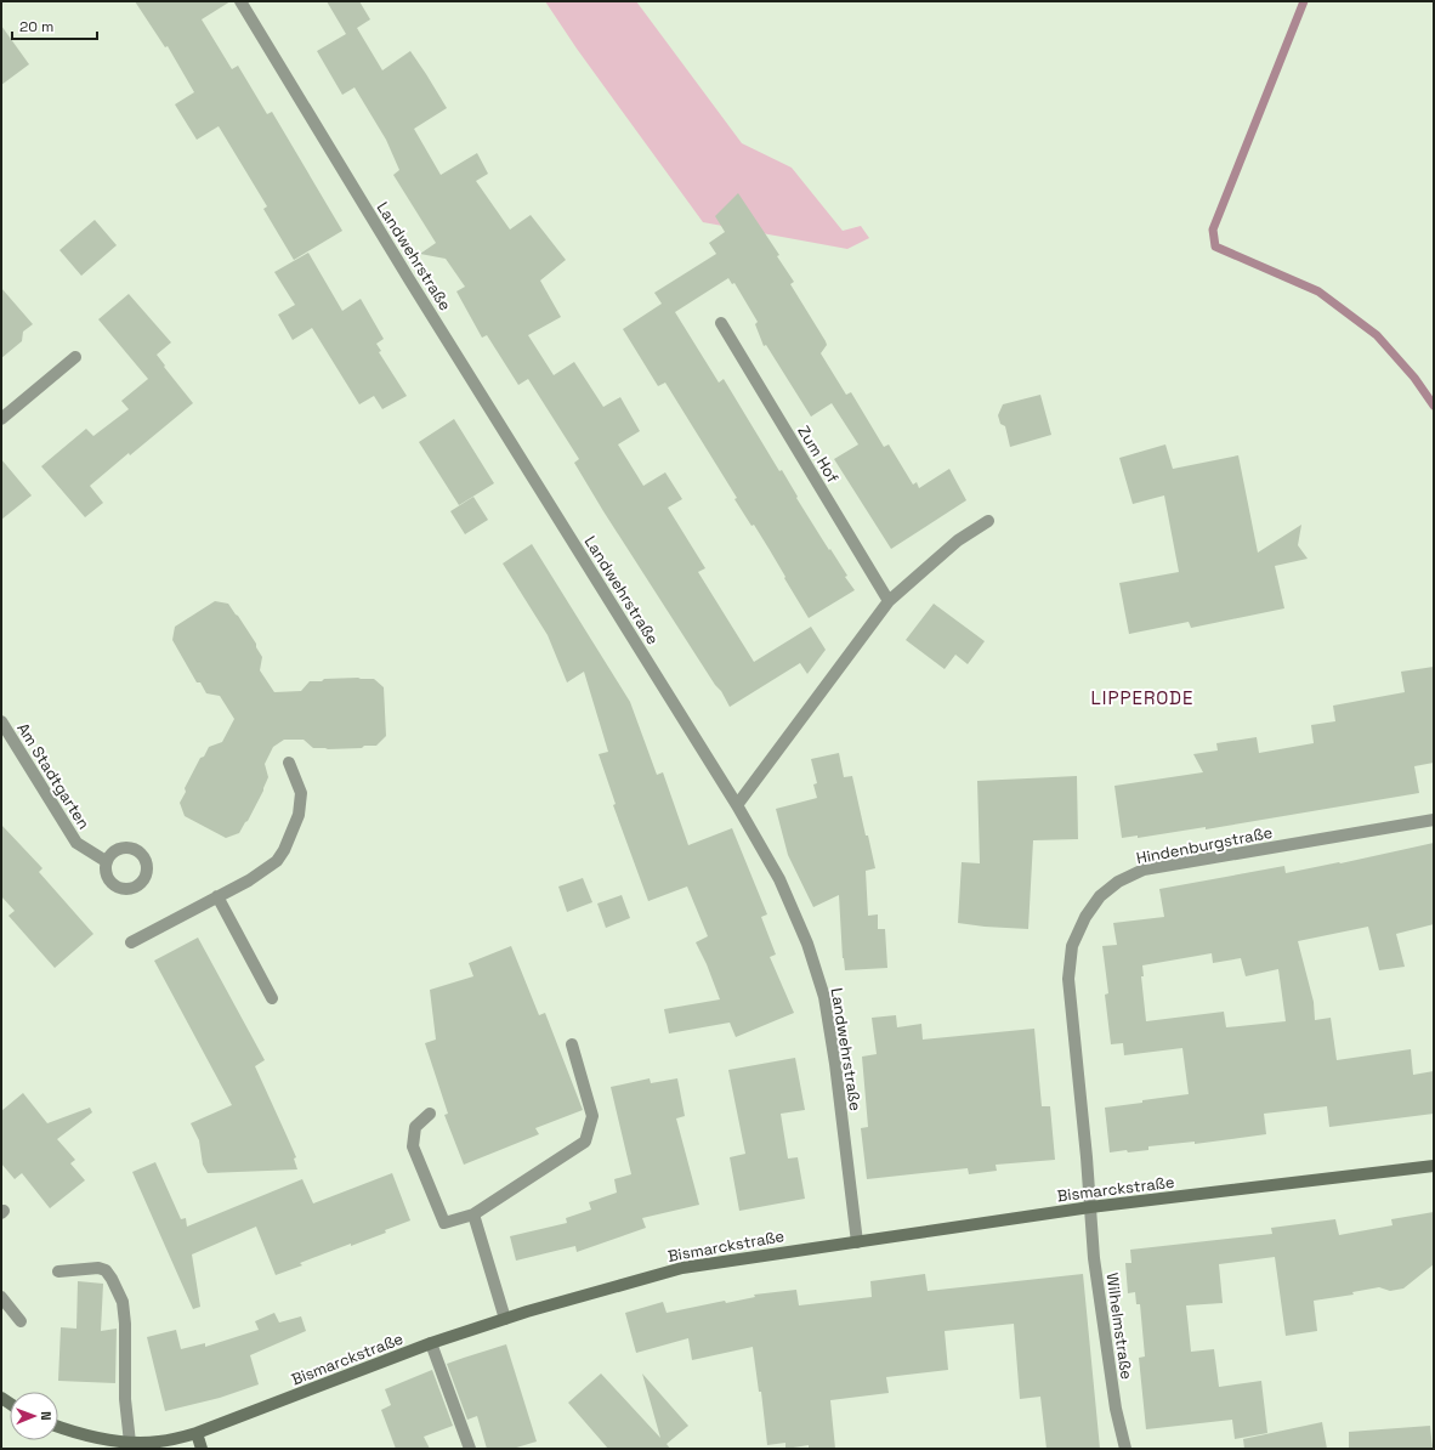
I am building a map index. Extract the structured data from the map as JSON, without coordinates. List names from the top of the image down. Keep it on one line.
{"streets":{"main road":["Bismarckstraße"],"street":["Landwehrstraße","Zum Hof","Am Stadtgarten","Hindenburgstraße","Wilhelmstraße"]},"crossings":[["Landwehrstraße","Bismarckstraße"],["Hindenburgstraße","Bismarckstraße"],["Hindenburgstraße","Wilhelmstraße"],["Bismarckstraße","Wilhelmstraße"]],"districts":["LIPPERODE"],"scale_bar":"20 m","north":"right"}
